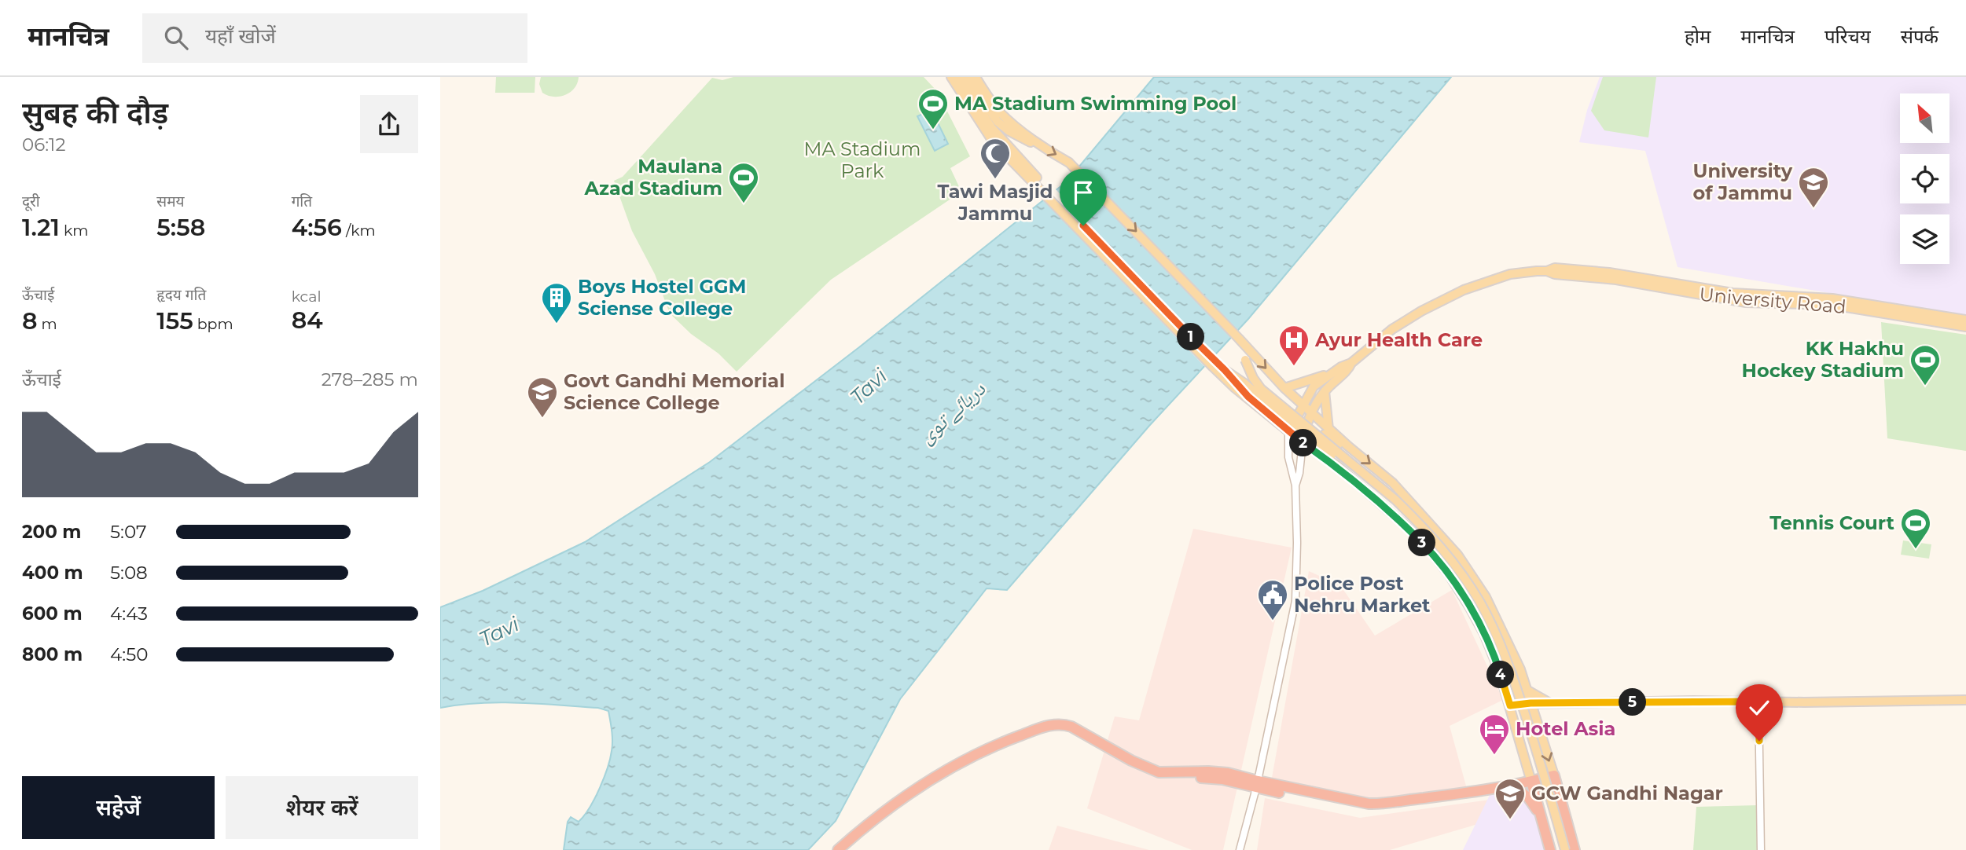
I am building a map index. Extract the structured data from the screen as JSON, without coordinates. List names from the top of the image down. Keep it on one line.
{"streets":{"main road":["University Road"]},"water":["Tavi","دریائے توی"],"parks":["MA Stadium Park"],"places":{"sports":["MA Stadium Swimming Pool","Maulana Azad Stadium","KK Hakhu Hockey Stadium","Tennis Court"],"mosque":["Tawi Masjid Jammu"],"school or university":["University of Jammu","Govt Gandhi Memorial Science College","GCW Gandhi Nagar"],"building":["Boys Hostel GGM Sciense College"],"hospital":["Ayur Health Care"],"public building":["Police Post Nehru Market"],"hotel":["Hotel Asia"]},"north":"top left","page":{"header":"मानचित्र","search":"यहाँ खोजें","nav":["होम","मानचित्र","परिचय","संपर्क"],"heading":["सुबह की दौड़","06:12"],"stats":[["दूरी","1.21 km"],["समय","5:58"],["गति","4:56 /km"],["ऊँचाई","8 m"],["हृदय गति","155 bpm"],["kcal","84"]],"pins":["1","2","3","4","5"],"chart":["ऊँचाई","278–285 m"],"list":[{"name":"200 m","note":"5:07"},{"name":"400 m","note":"5:08"},{"name":"600 m","note":"4:43"},{"name":"800 m","note":"4:50"}],"buttons":["सहेजें","शेयर करें"]}}
